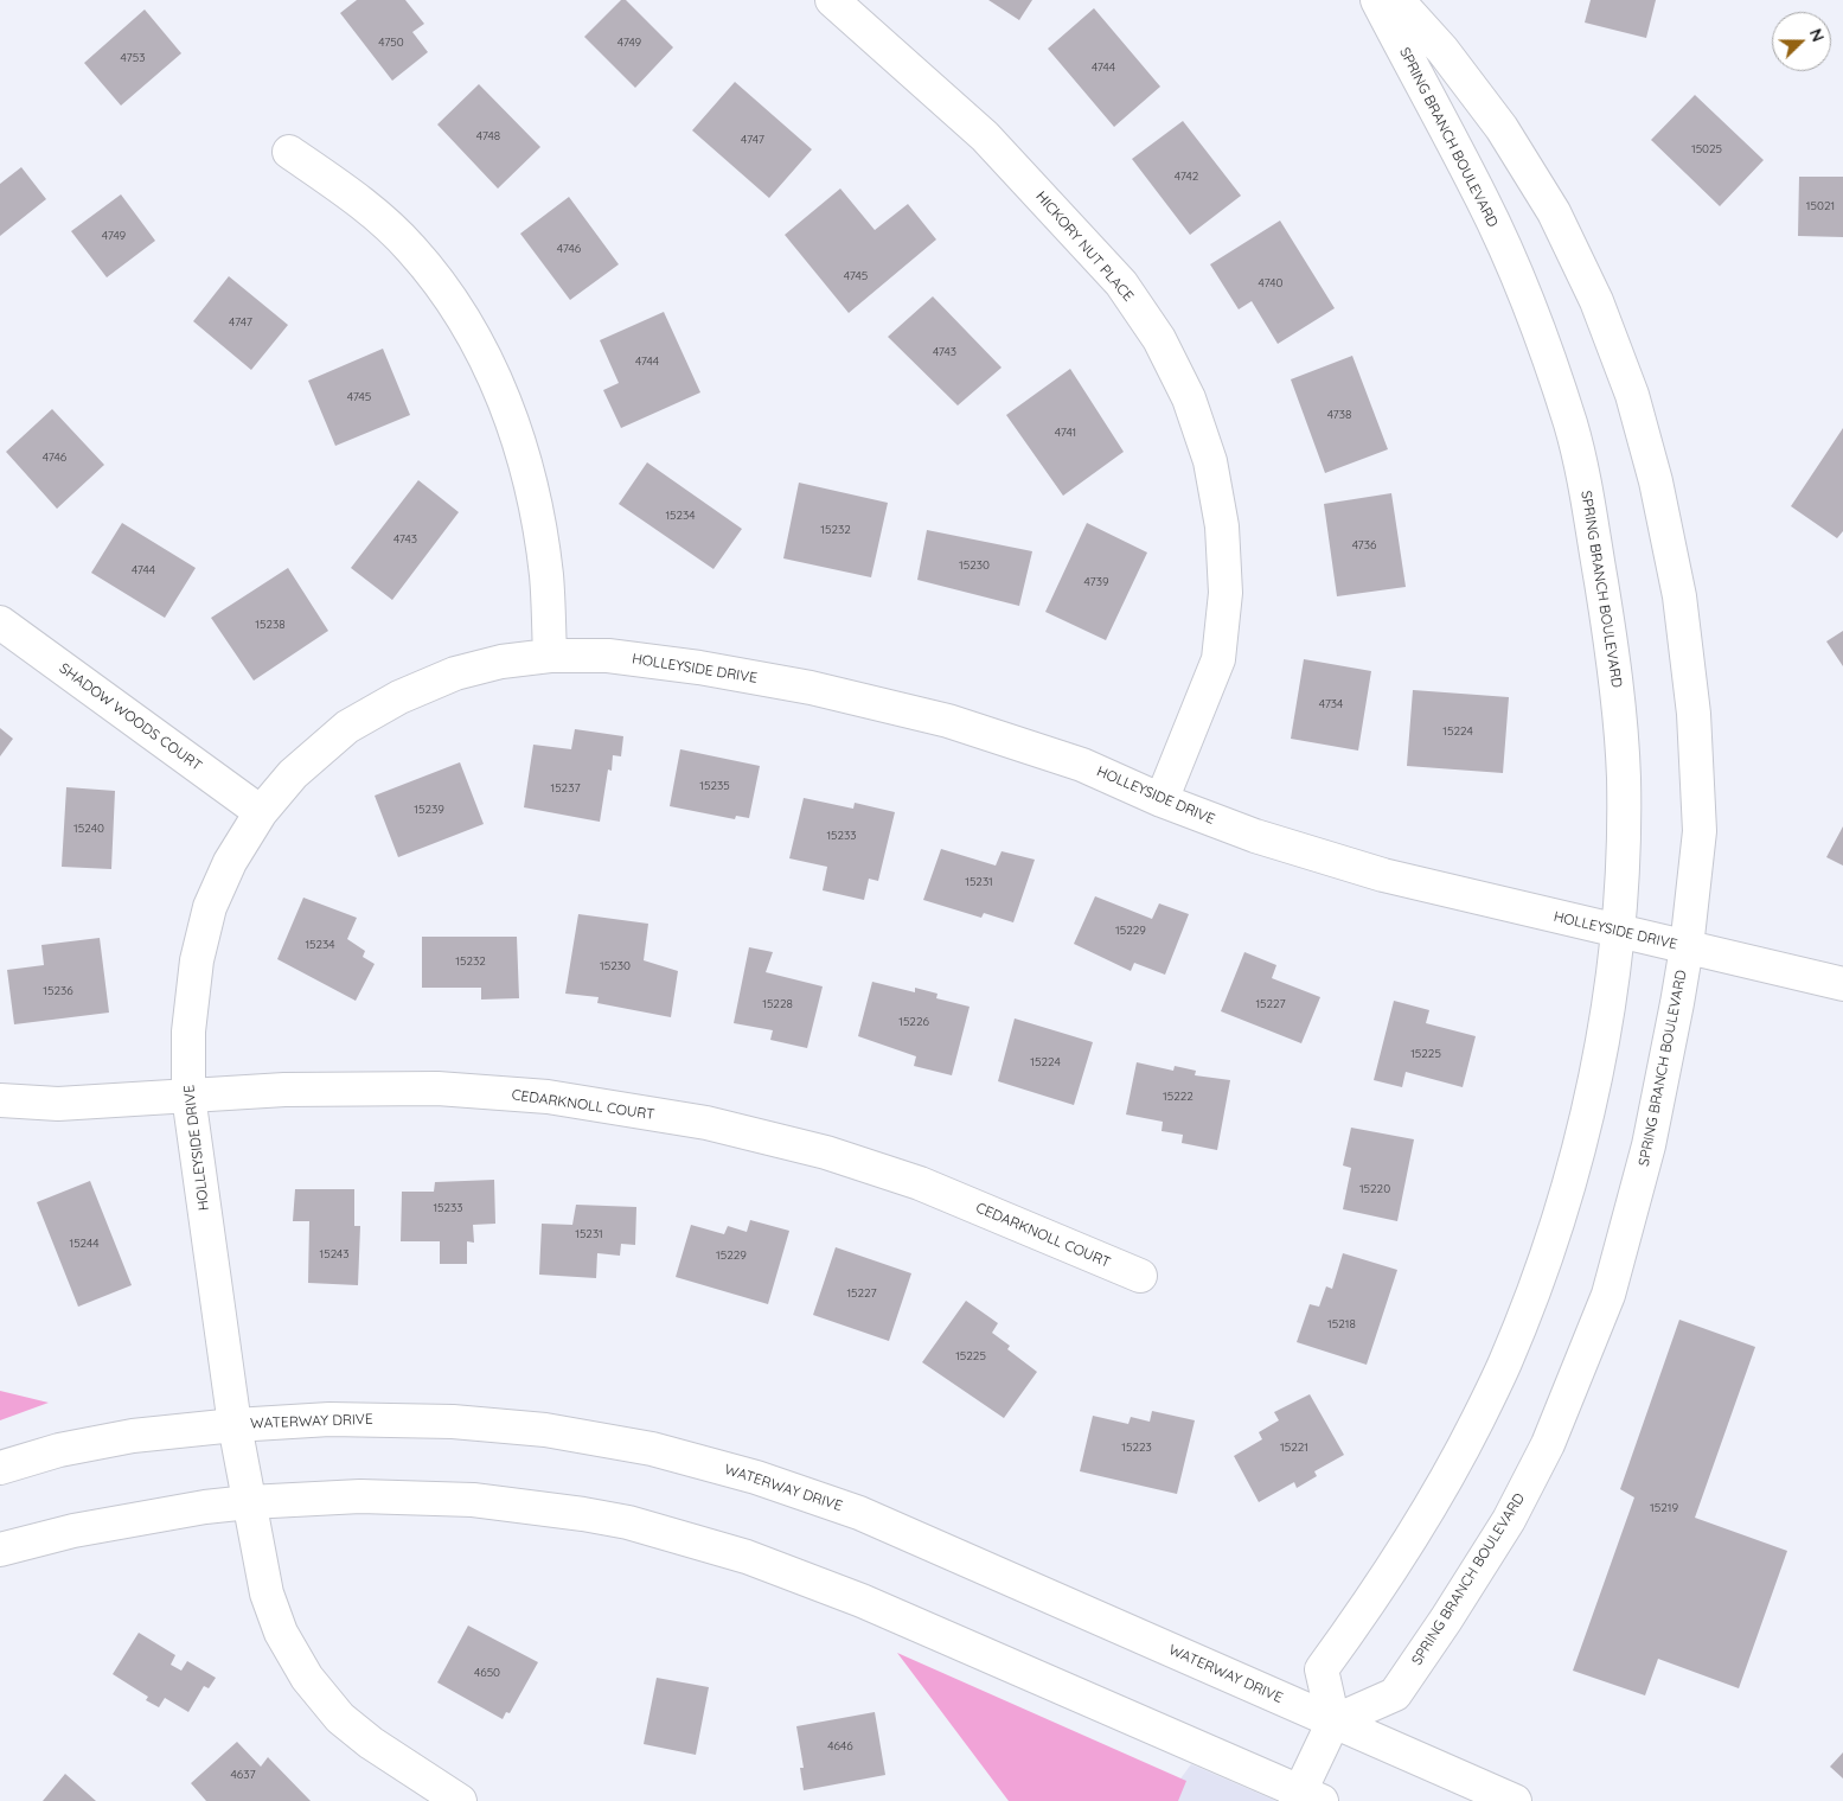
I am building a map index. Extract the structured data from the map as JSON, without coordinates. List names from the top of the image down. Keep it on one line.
{"streets":{"street":["SPRING BRANCH BOULEVARD","HICKORY NUT PLACE","HOLLEYSIDE DRIVE","SHADOW WOODS COURT","CEDARKNOLL COURT","WATERWAY DRIVE"]},"crossings":[["SPRING BRANCH BOULEVARD","HOLLEYSIDE DRIVE"],["SPRING BRANCH BOULEVARD","WATERWAY DRIVE"],["HICKORY NUT PLACE","HOLLEYSIDE DRIVE"],["HOLLEYSIDE DRIVE","SHADOW WOODS COURT"],["HOLLEYSIDE DRIVE","CEDARKNOLL COURT"],["HOLLEYSIDE DRIVE","WATERWAY DRIVE"]],"house_numbers":["4750","4749","4753","4744","4748","4747","15025","4742","15021","4749","4746","4745","4740","4747","4743","4744","4745","4738","4741","4746","15234","15232","4743","4736","15230","4744","4739","15238","4734","15224","15235","15237","15239","15240","15233","15231","15229","15234","15232","15230","15236","15228","15227","15226","15225","15224","15222","15220","15233","15231","15244","15243","15229","15227","15218","15225","15223","15221","15219","4650","4646","4637"],"north":"right"}
